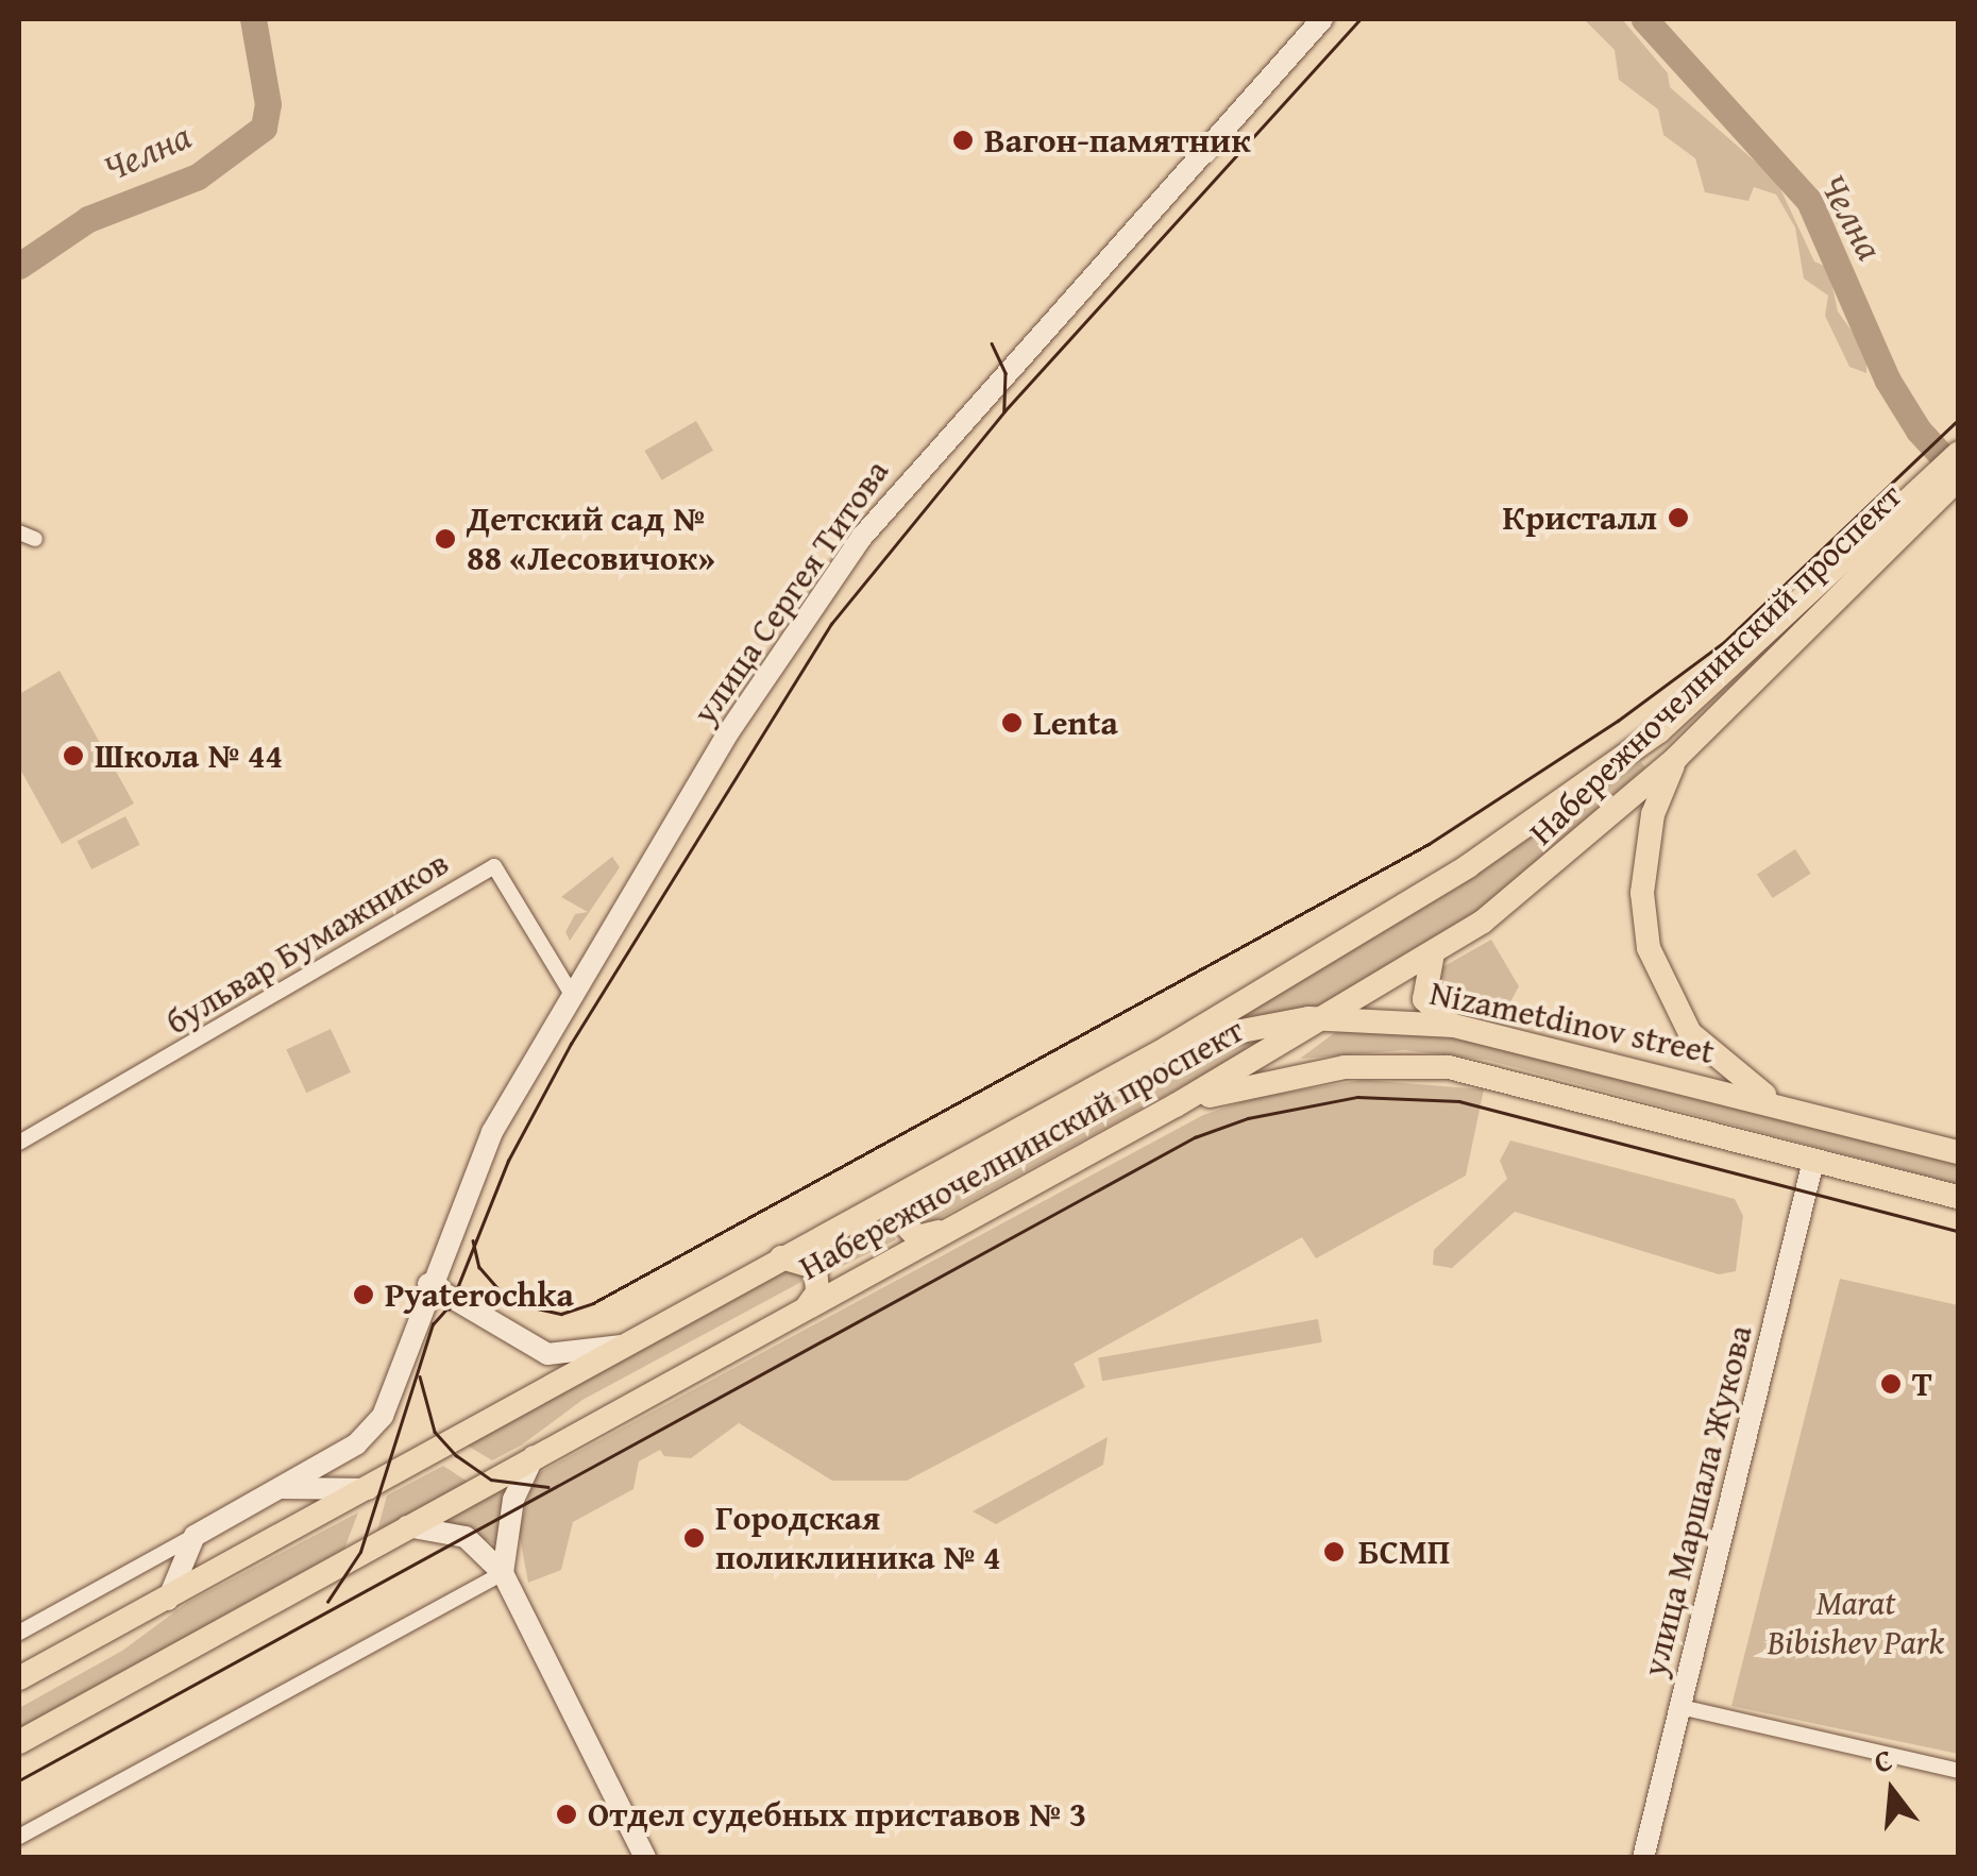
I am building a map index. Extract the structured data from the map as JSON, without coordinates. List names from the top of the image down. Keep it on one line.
{"streets":{"main road":["улица Сергея Титова","Набережночелнинский проспект","Nizametdinov street","улица Маршала Жукова"],"street":["бульвар Бумажников"]},"crossings":[["улица Сергея Титова","бульвар Бумажников"],["Набережночелнинский проспект","Nizametdinov street"],["Nizametdinov street","улица Маршала Жукова"]],"water":["Челна"],"parks":["Marat Bibishev Park"],"places":["Вагон-памятник","Кристалл","Детский сад № 88 «Лесовичок»","Lenta","Школа № 44","Pyaterochka","Т","Городская поликлиника № 4","БСМП","Отдел судебных приставов № 3"],"north":"top"}
